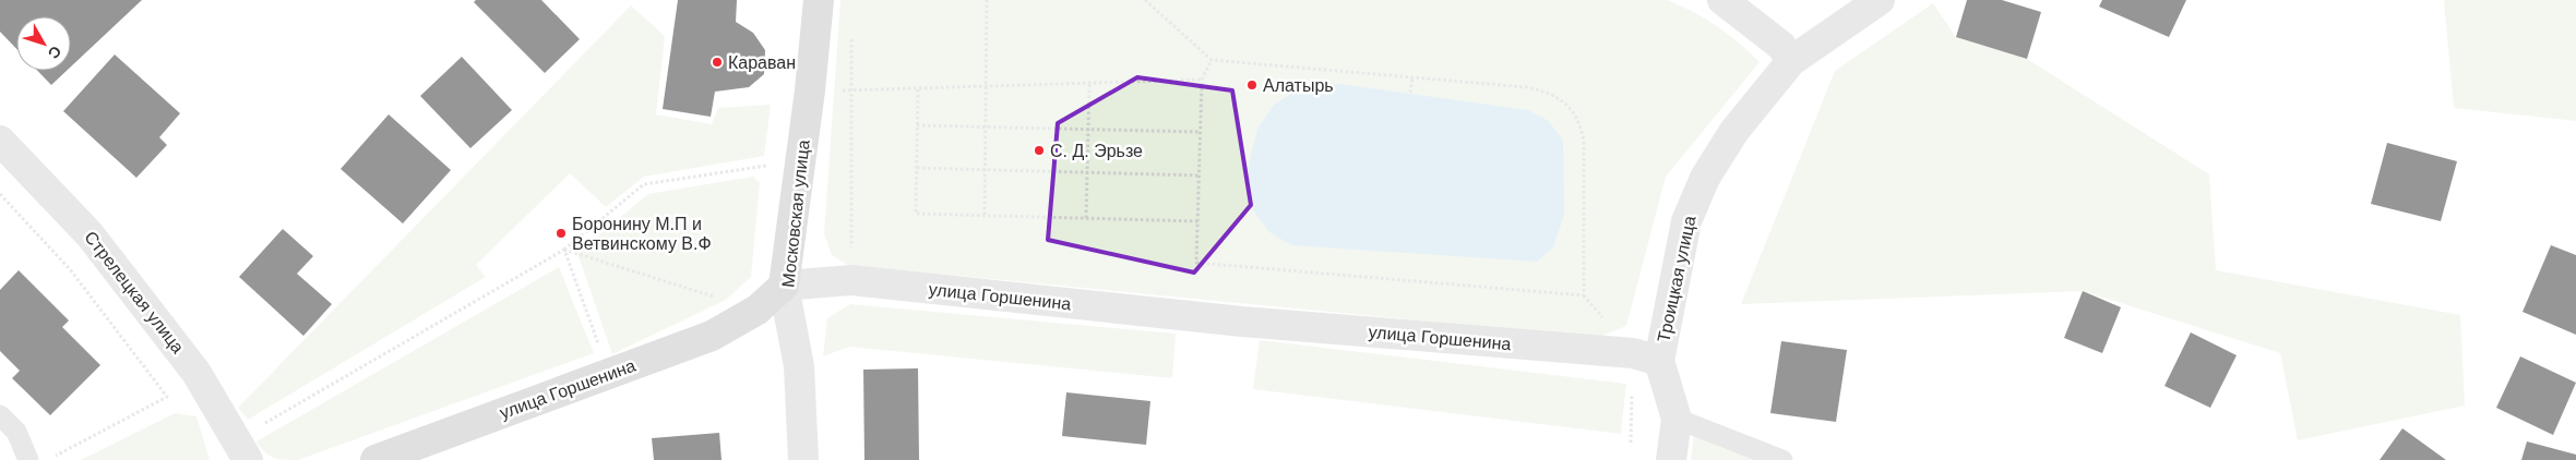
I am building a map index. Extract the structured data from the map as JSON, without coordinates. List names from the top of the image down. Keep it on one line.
{"streets":{"street":["Московская улица","Троицкая улица","Стрелецкая улица","улица Горшенина"]},"crossings":[["Московская улица","улица Горшенина"],["Троицкая улица","улица Горшенина"]],"places":["Караван","Алатырь","С. Д. Эрьзе","Боронину М.П и Ветвинскому В.Ф"],"north":"bottom right"}
